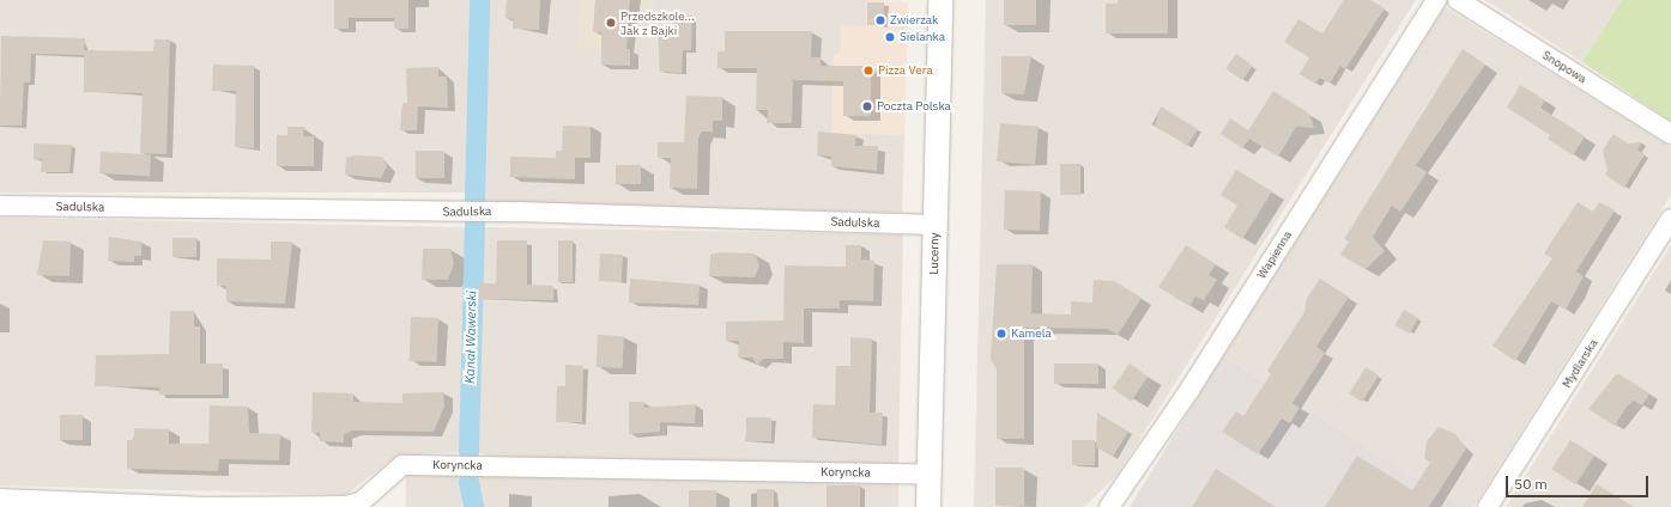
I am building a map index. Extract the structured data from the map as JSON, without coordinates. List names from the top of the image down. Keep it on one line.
{"streets":{"street":["Snopowa","Sadulska","Lucerny","Wapienna","Mydlarska","Koryncka"]},"crossings":[["Sadulska","Lucerny"],["Lucerny","Koryncka"]],"water":["Kanał Wawerski"],"places":["Zwierzak","Przedszkole... Jak z Bajki","Sielanka","Pizza Vera","Poczta Polska","Kamela"],"scale_bar":"50 m"}
